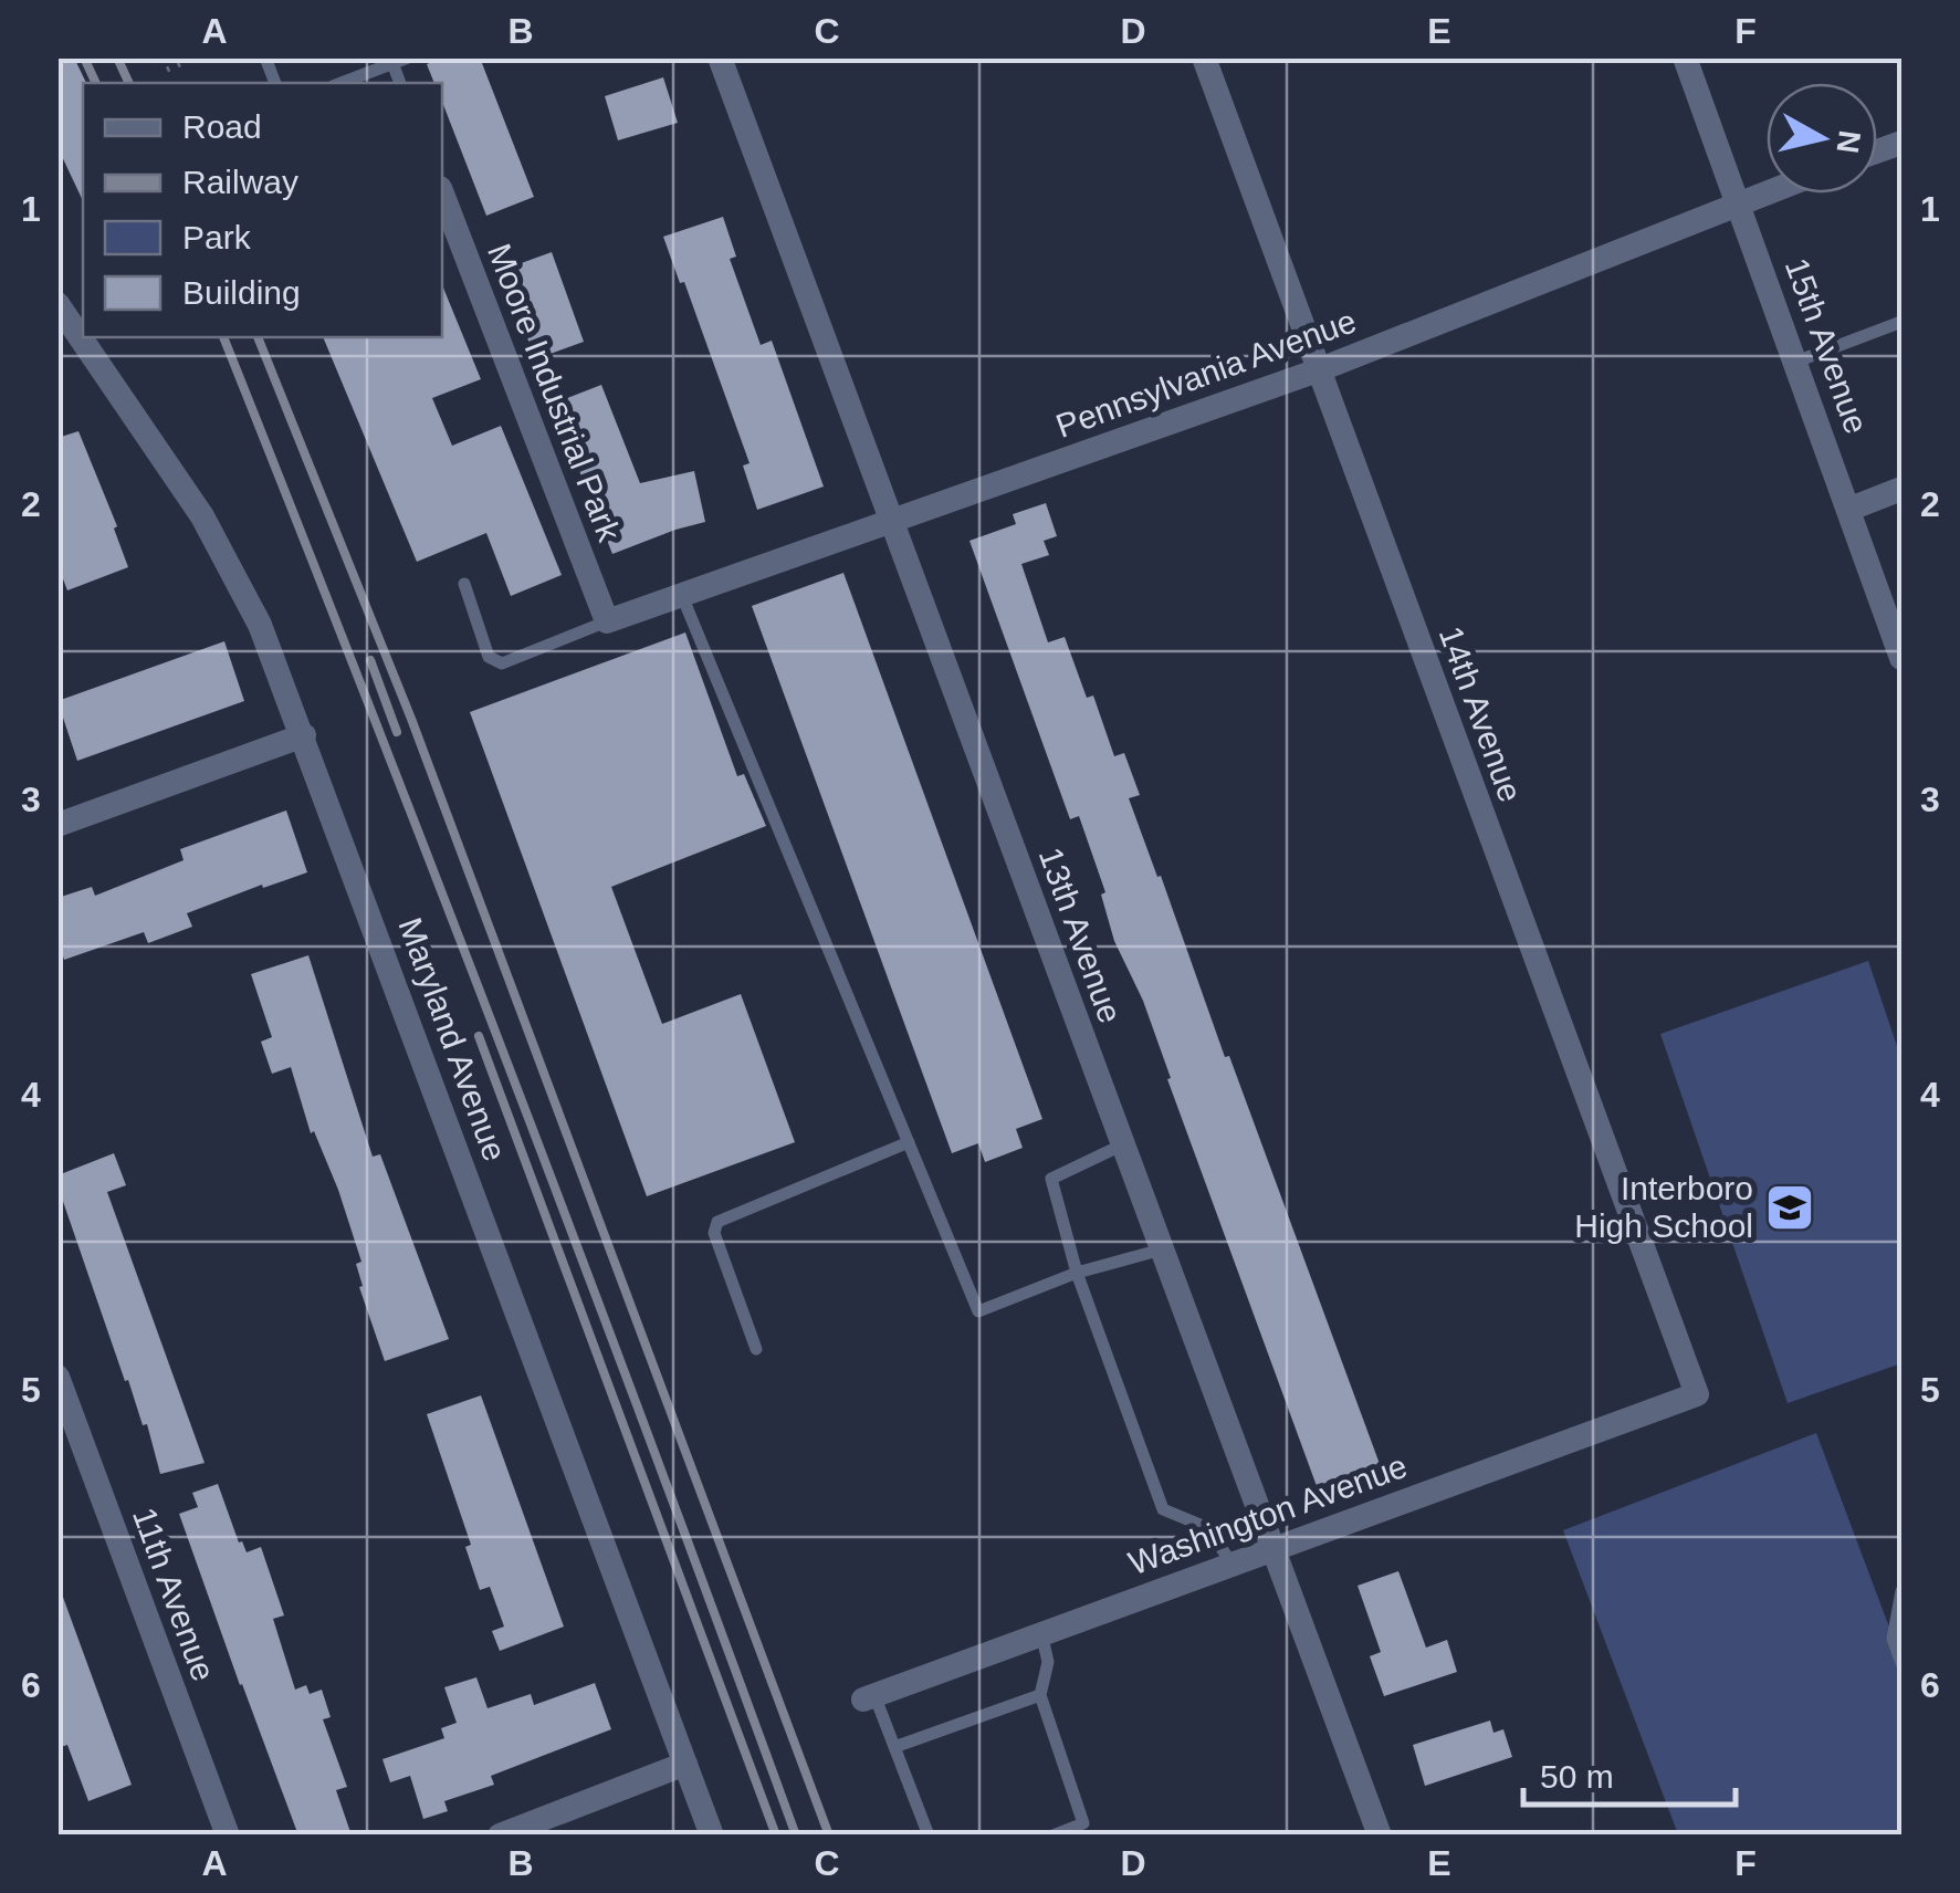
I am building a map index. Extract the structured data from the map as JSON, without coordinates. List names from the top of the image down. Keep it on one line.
{"streets":{"street":["15th Avenue","Pennsylvania Avenue","Moore Industrial Park","14th Avenue","13th Avenue","Maryland Avenue","Washington Avenue","11th Avenue"]},"crossings":[["15th Avenue","Pennsylvania Avenue"],["Pennsylvania Avenue","Moore Industrial Park"],["Pennsylvania Avenue","14th Avenue"],["Pennsylvania Avenue","13th Avenue"],["14th Avenue","Washington Avenue"],["13th Avenue","Washington Avenue"]],"places":{"school or university":["Interboro High School"]},"legend":["Road","Railway","Park","Building"],"scale_bar":"50 m","north":"right","grid":{"columns":["A","B","C","D","E","F"],"rows":["1","2","3","4","5","6"]}}
